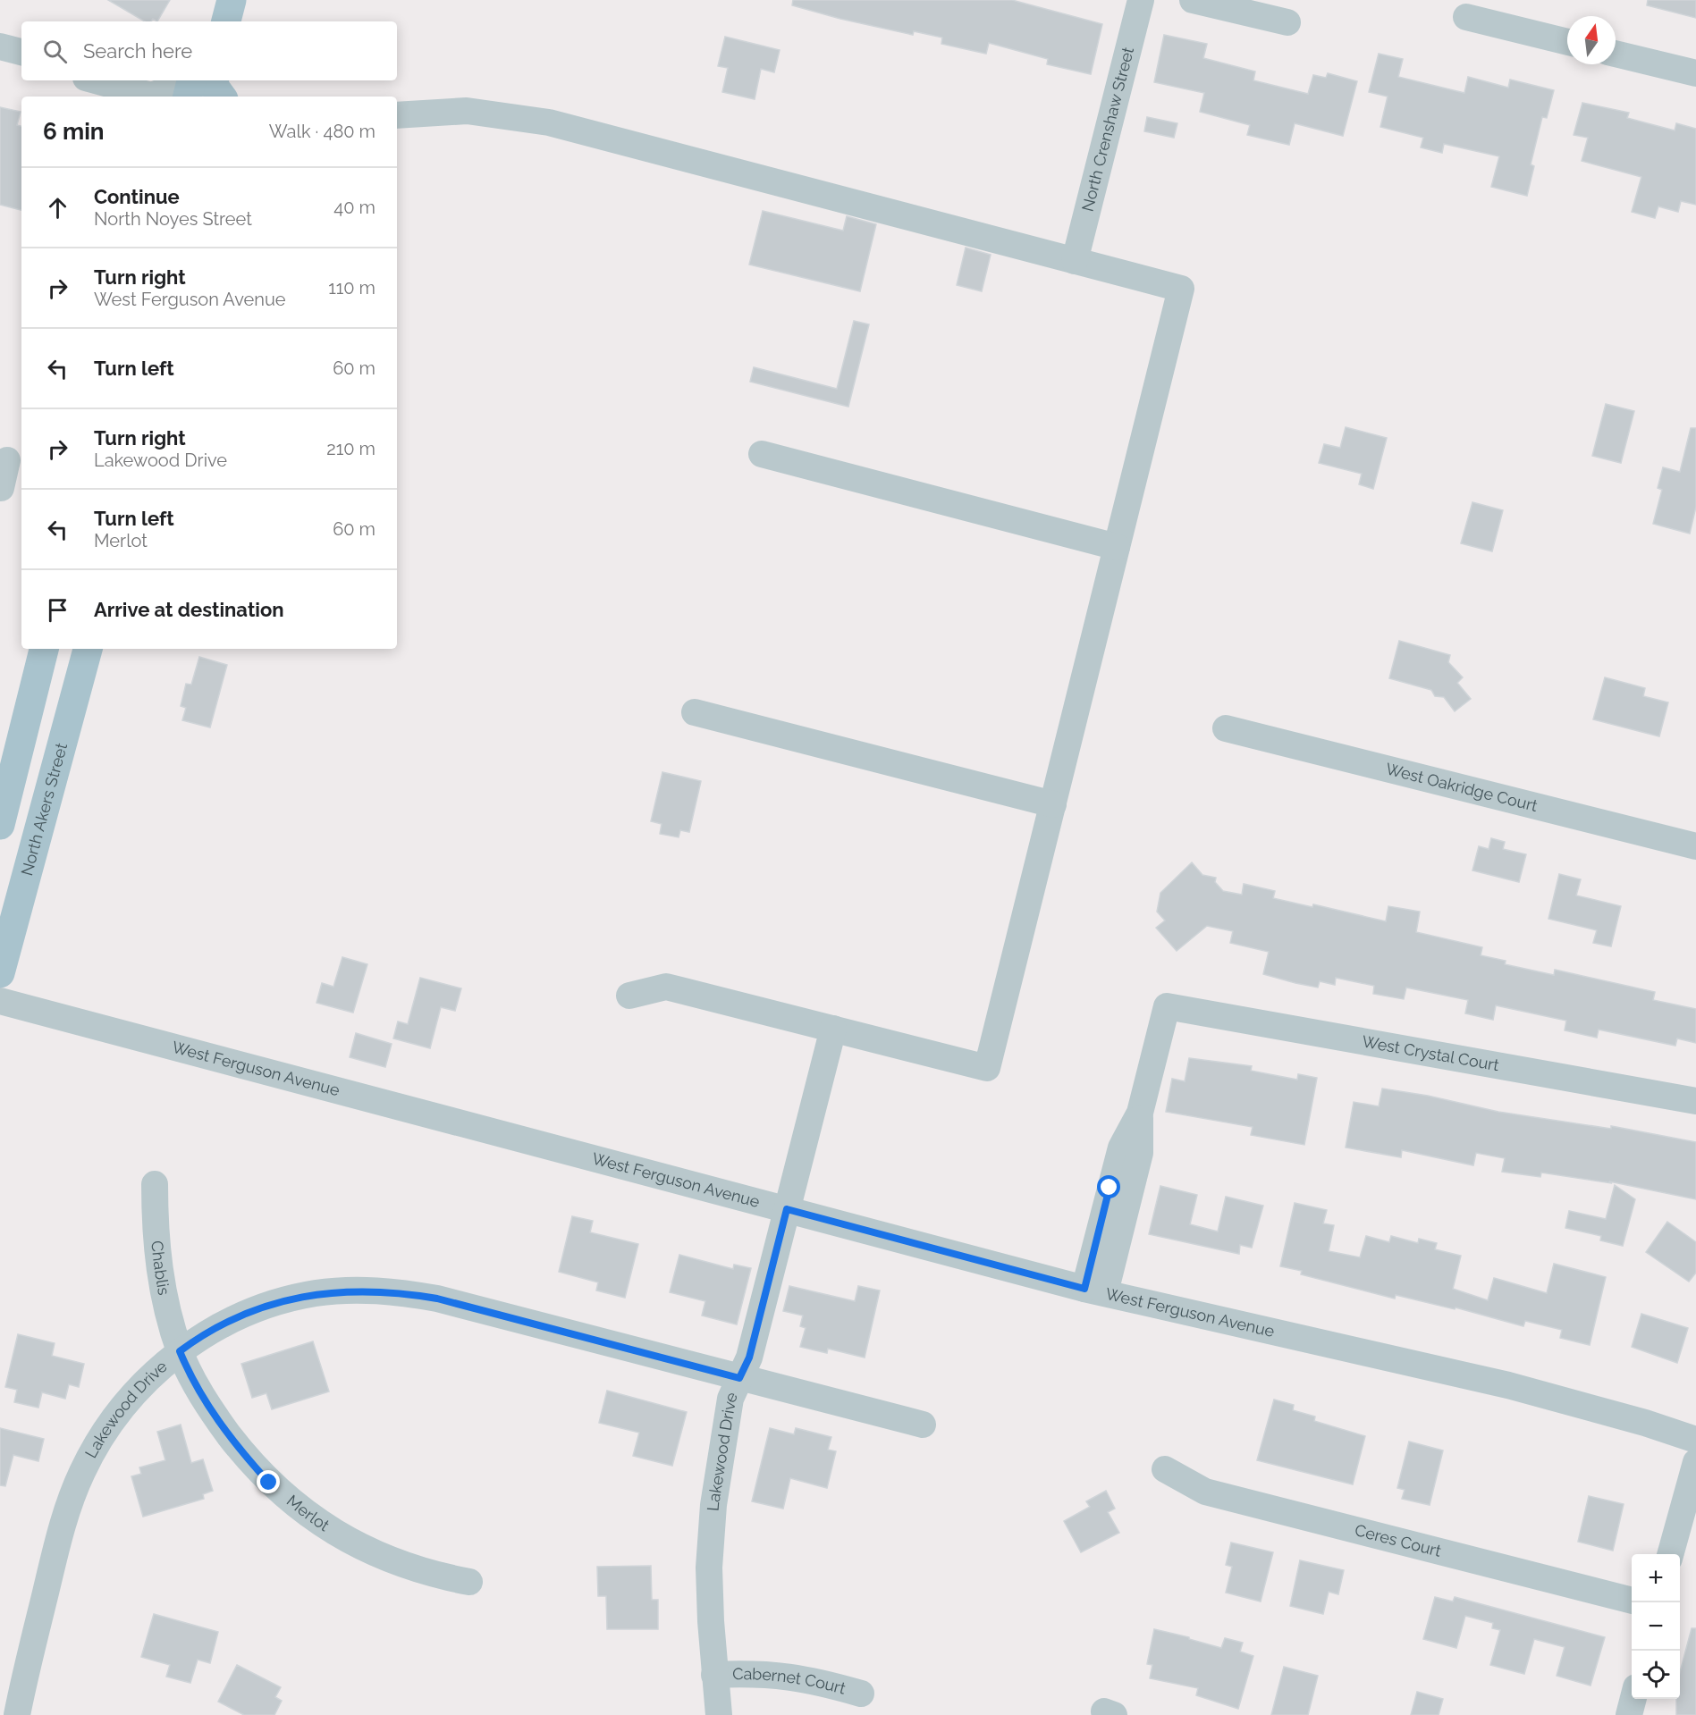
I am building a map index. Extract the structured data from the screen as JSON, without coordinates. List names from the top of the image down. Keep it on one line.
{"streets":{"main road":["North Akers Street"],"street":["North Crenshaw Street","West Oakridge Court","West Crystal Court","West Ferguson Avenue","Chablis","Lakewood Drive","Merlot","Ceres Court","Cabernet Court"]},"crossings":[["West Crystal Court","West Ferguson Avenue"],["Chablis","Lakewood Drive"],["Chablis","Merlot"],["Lakewood Drive","Merlot"],["Lakewood Drive","Cabernet Court"]],"north":"top","page":{"search":"Search here","heading":["6 min","Walk · 480 m"],"list":[["Continue","North Noyes Street","40 m"],["Turn right","West Ferguson Avenue","110 m"],["Turn left","60 m"],["Turn right","Lakewood Drive","210 m"],["Turn left","Merlot","60 m"],"Arrive at destination"],"map_buttons":["+","−"]}}
